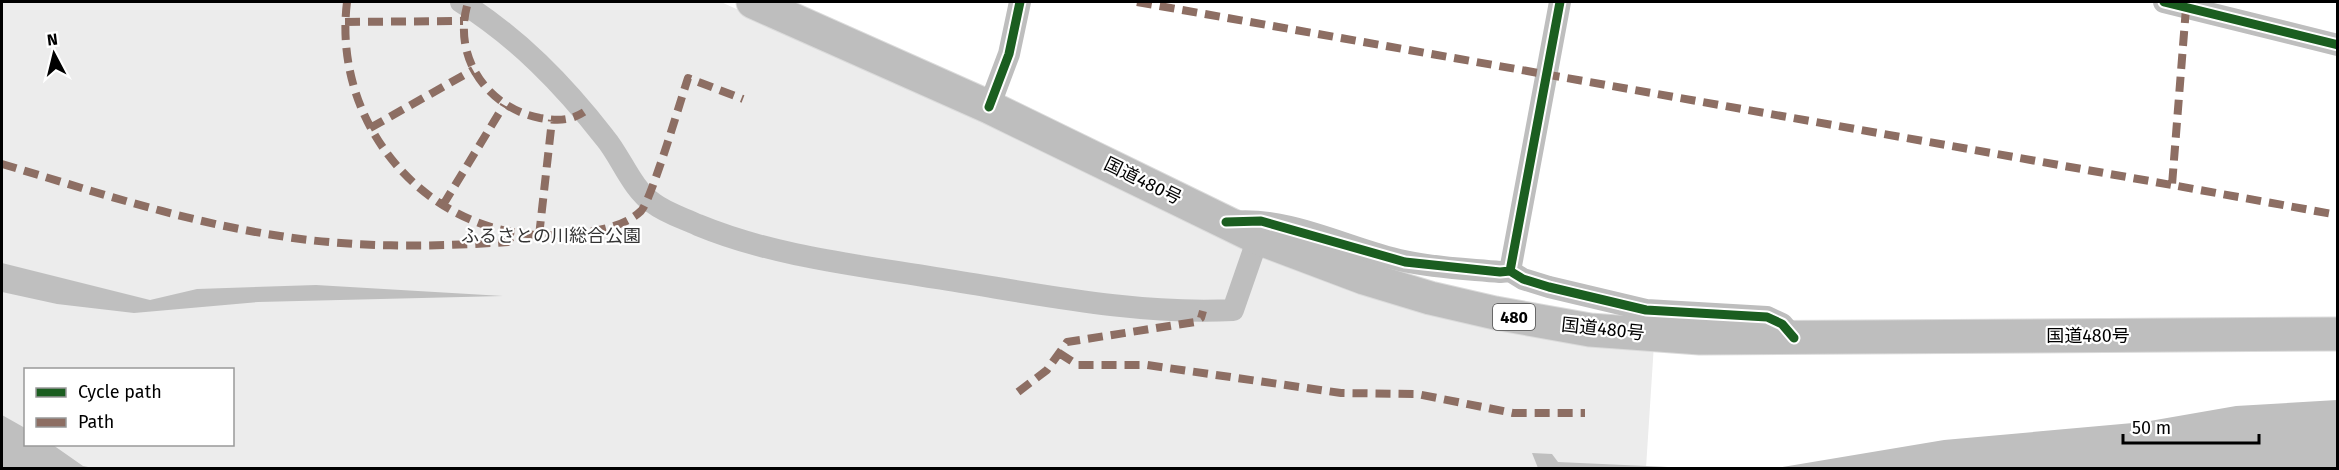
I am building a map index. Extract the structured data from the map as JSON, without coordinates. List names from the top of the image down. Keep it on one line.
{"streets":{"highway":["国道480号","480"]},"parks":["ふるさとの川総合公園"],"legend":["Cycle path","Path"],"scale_bar":"50 m","north":"top"}
